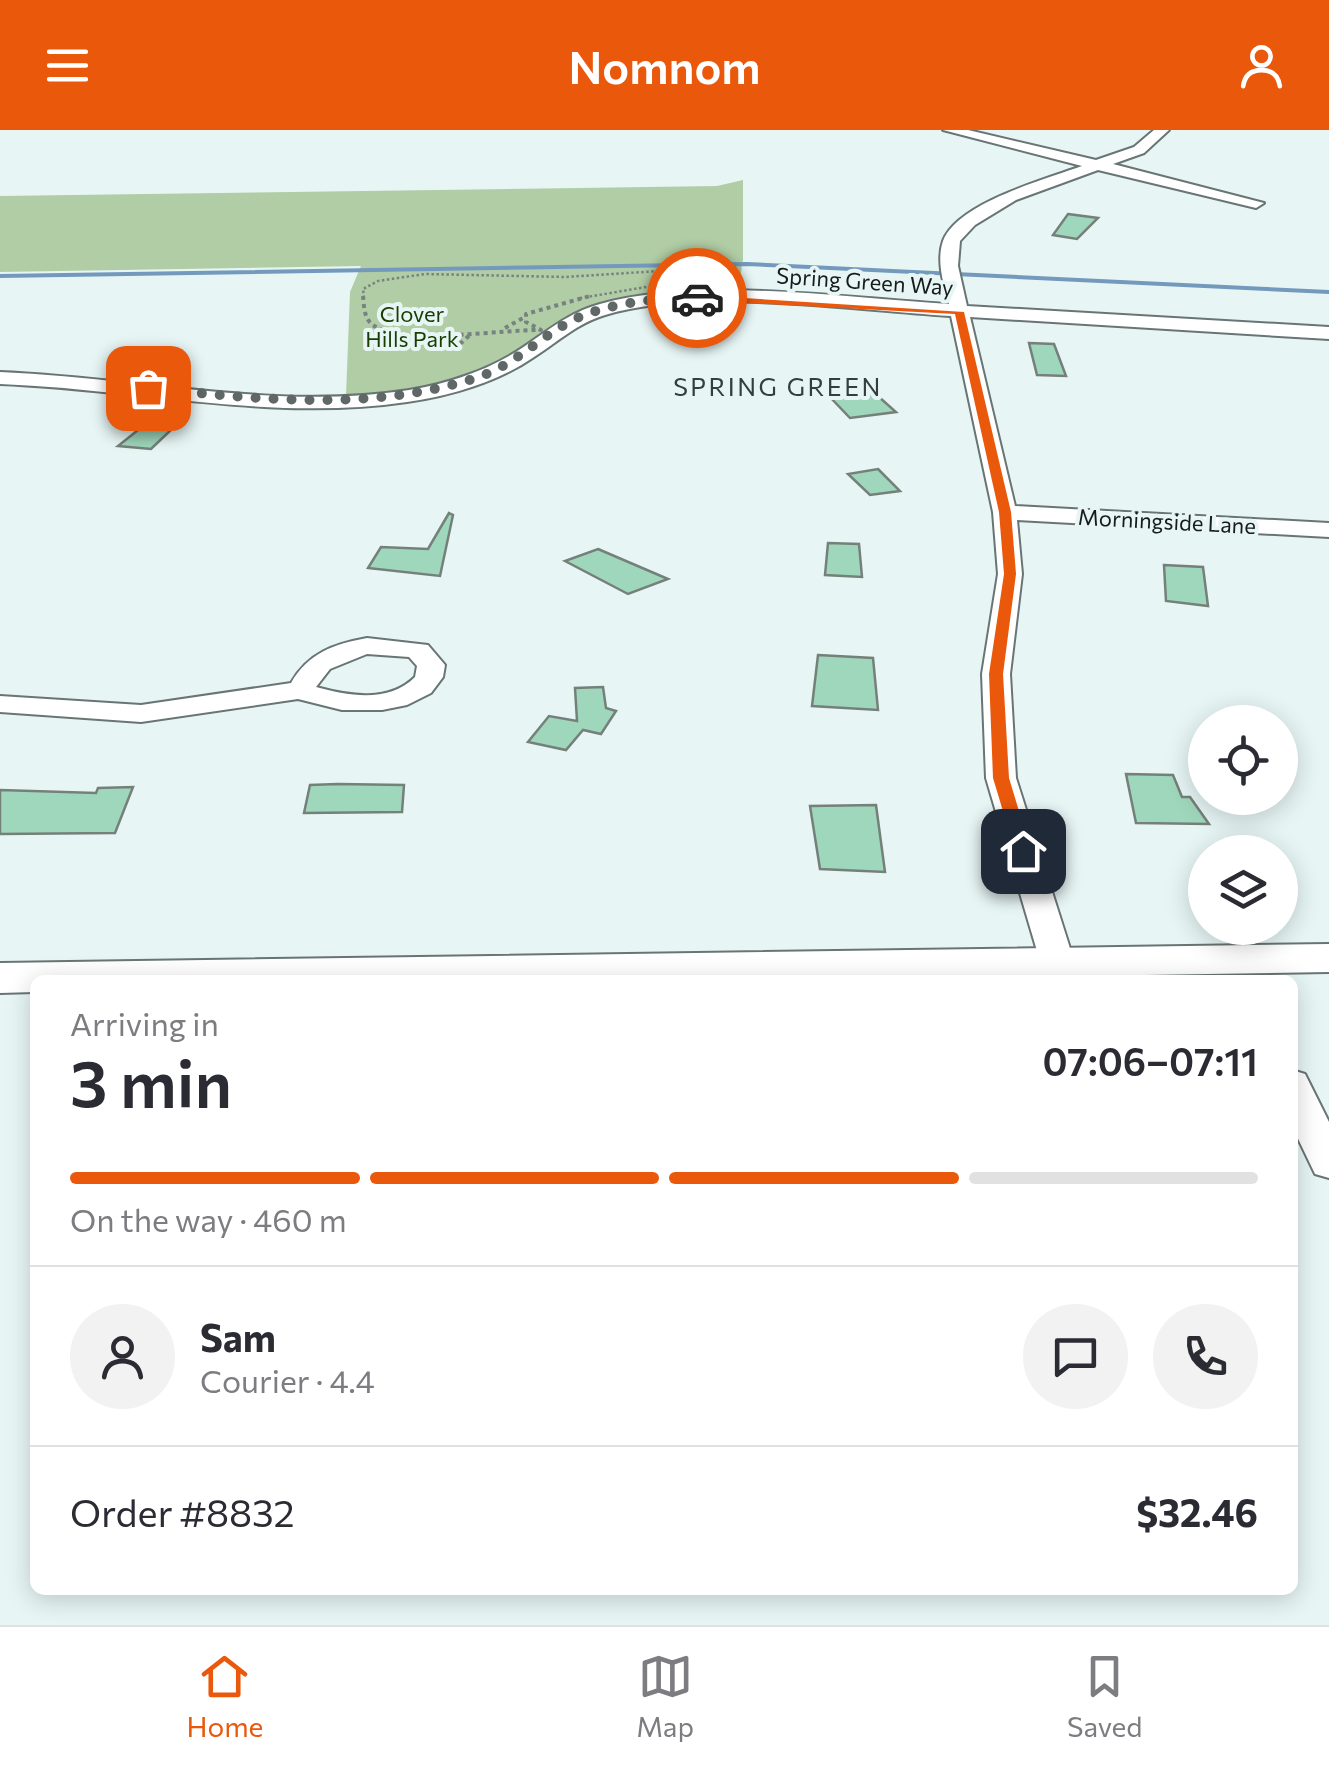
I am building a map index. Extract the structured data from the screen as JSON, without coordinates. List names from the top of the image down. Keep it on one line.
{"streets":{"street":["Spring Green Way","Morningside Lane"]},"districts":["SPRING GREEN"],"parks":["Clover Hills Park"],"page":{"header":"Nomnom","heading":["3 min","Arriving in","07:06–07:11"],"panel":["Sam","Courier · 4.4","Order #8832","$32.46"],"bar":"On the way · 460 m","tabs":["Home","Map","Saved"]}}
